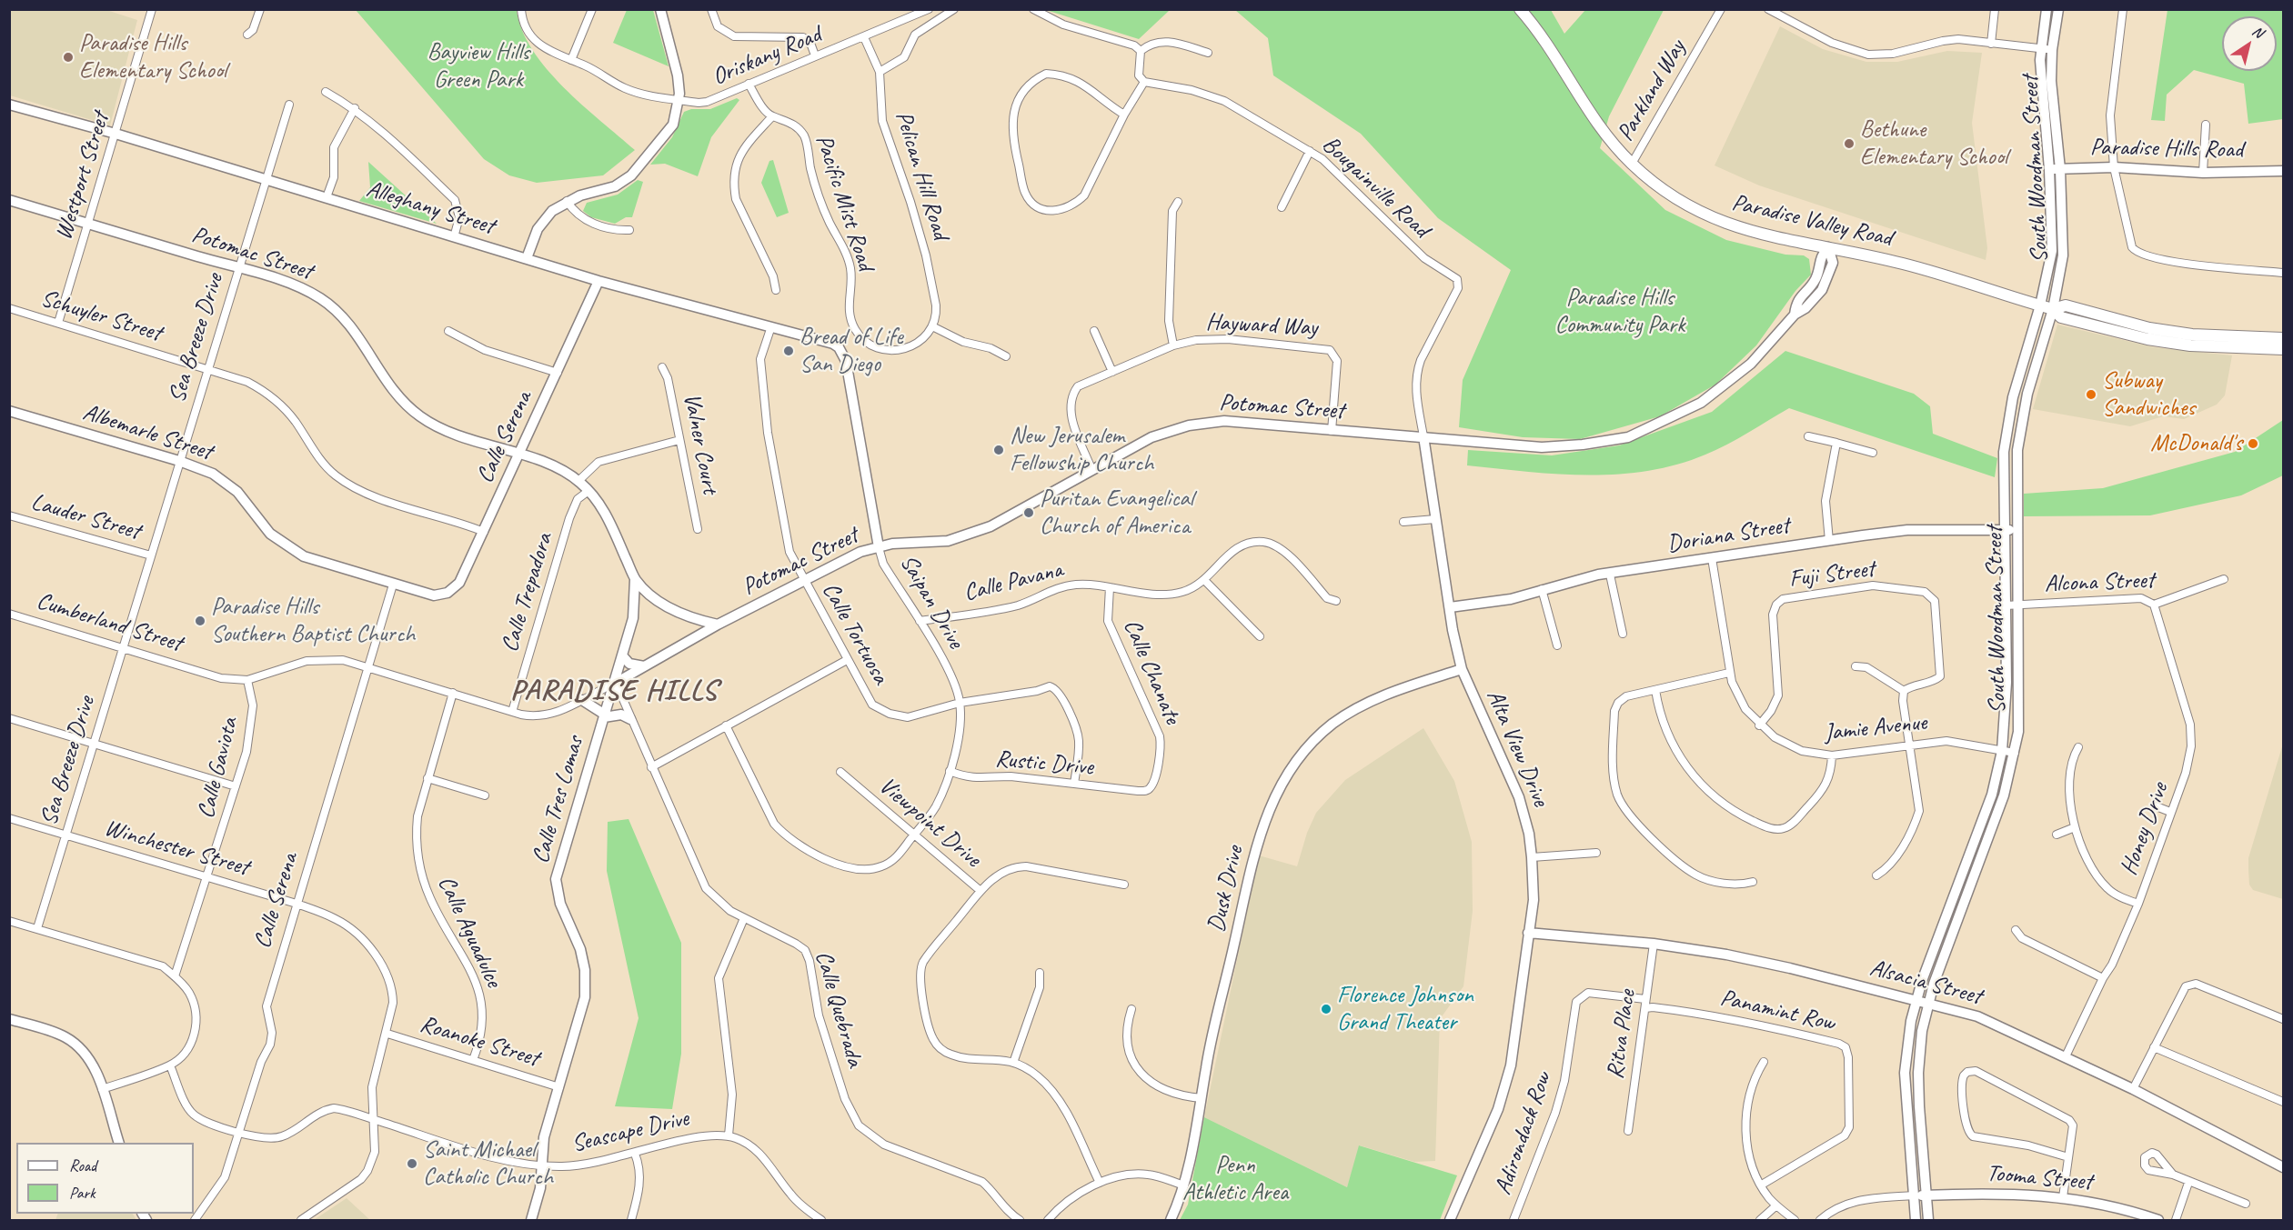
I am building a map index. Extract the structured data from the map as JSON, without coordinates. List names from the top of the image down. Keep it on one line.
{"streets":{"main road":["Paradise Valley Road"],"street":["Oriskany Road","Parkland Way","Paradise Hills Road","South Woodman Street","Pelican Hill Road","Westport Street","Bougainville Road","Pacific Mist Road","Alleghany Street","Potomac Street","Schuyler Street","Hayward Way","Sea Breeze Drive","Albemarle Street","Calle Serena","Valner Court","Lauder Street","Doriana Street","Fuji Street","Calle Pavana","Alcona Street","Calle Trepadora","Saipan Drive","Cumberland Street","Calle Tortuosa","Calle Chanate","Jamie Avenue","Alta View Drive","Rustic Drive","Calle Gaviota","Calle Tres Lomas","Viewpoint Drive","Honey Drive","Winchester Street","Dusk Drive","Calle Aguadulce","Alsacia Street","Calle Quebrada","Panamint Row","Ritva Place","Roanoke Street","Seascape Drive","Adirondack Row","Tooma Street"]},"crossings":[["Oriskany Road","Pelican Hill Road"],["Oriskany Road","Pacific Mist Road"],["Parkland Way","Paradise Valley Road"],["Paradise Hills Road","South Woodman Street"],["South Woodman Street","Paradise Valley Road"],["South Woodman Street","Doriana Street"],["South Woodman Street","Alcona Street"],["South Woodman Street","Jamie Avenue"],["South Woodman Street","Alsacia Street"],["South Woodman Street","Tooma Street"],["Pelican Hill Road","Pacific Mist Road"],["Westport Street","Alleghany Street"],["Westport Street","Potomac Street"],["Westport Street","Schuyler Street"],["Bougainville Road","Alta View Drive"],["Alleghany Street","Sea Breeze Drive"],["Alleghany Street","Calle Serena"],["Alleghany Street","Saipan Drive"],["Alleghany Street","Calle Tortuosa"],["Paradise Valley Road","Potomac Street"],["Potomac Street","Hayward Way"],["Potomac Street","Sea Breeze Drive"],["Potomac Street","Calle Serena"],["Potomac Street","Calle Trepadora"],["Potomac Street","Saipan Drive"],["Potomac Street","Cumberland Street"],["Potomac Street","Calle Tortuosa"],["Potomac Street","Alta View Drive"],["Potomac Street","Calle Tres Lomas"],["Schuyler Street","Sea Breeze Drive"],["Schuyler Street","Calle Serena"],["Sea Breeze Drive","Albemarle Street"],["Sea Breeze Drive","Lauder Street"],["Sea Breeze Drive","Cumberland Street"],["Sea Breeze Drive","Winchester Street"],["Albemarle Street","Calle Serena"],["Calle Serena","Cumberland Street"],["Calle Serena","Winchester Street"],["Calle Serena","Seascape Drive"],["Doriana Street","Jamie Avenue"],["Doriana Street","Alta View Drive"],["Fuji Street","Jamie Avenue"],["Calle Pavana","Saipan Drive"],["Calle Pavana","Calle Chanate"],["Alcona Street","Honey Drive"],["Calle Trepadora","Cumberland Street"],["Saipan Drive","Calle Tortuosa"],["Saipan Drive","Rustic Drive"],["Saipan Drive","Viewpoint Drive"],["Cumberland Street","Calle Gaviota"],["Cumberland Street","Calle Tres Lomas"],["Cumberland Street","Calle Aguadulce"],["Cumberland Street","Calle Quebrada"],["Calle Tortuosa","Rustic Drive"],["Calle Chanate","Rustic Drive"],["Alta View Drive","Dusk Drive"],["Alta View Drive","Alsacia Street"],["Calle Gaviota","Winchester Street"],["Calle Tres Lomas","Calle Quebrada"],["Calle Tres Lomas","Roanoke Street"],["Calle Tres Lomas","Seascape Drive"],["Honey Drive","Alsacia Street"],["Winchester Street","Roanoke Street"],["Winchester Street","Seascape Drive"],["Calle Aguadulce","Roanoke Street"],["Alsacia Street","Ritva Place"],["Panamint Row","Ritva Place"],["Ritva Place","Adirondack Row"]],"districts":["PARADISE HILLS"],"parks":["Bayview Hills Green Park","Paradise Hills Community Park","Penn Athletic Area"],"places":["Paradise Hills Elementary School","Bethune Elementary School","Bread of Life San Diego","Subway Sandwiches","McDonald's","New Jerusalem Fellowship Church","Puritan Evangelical Church of America","Paradise Hills Southern Baptist Church","Florence Johnson Grand Theater","Saint Michael Catholic Church"],"legend":["Road","Park"],"north":"top right"}
